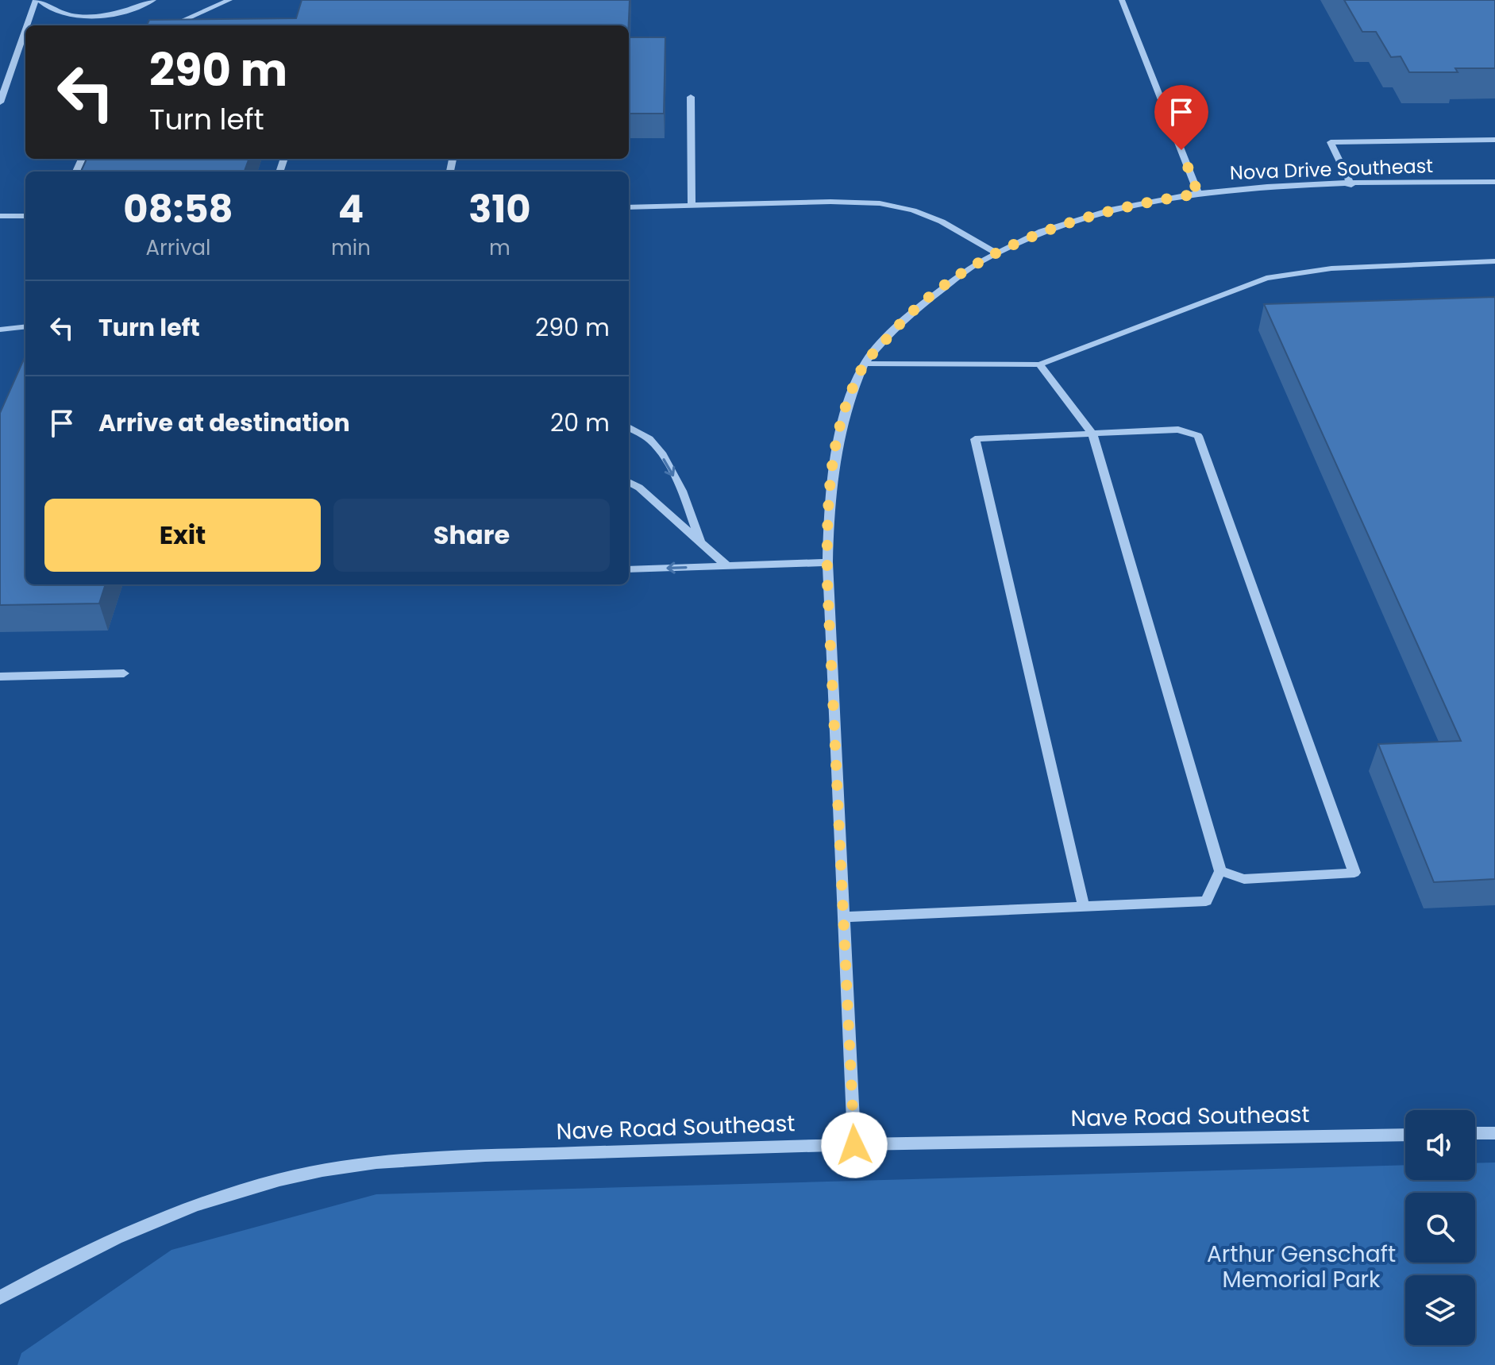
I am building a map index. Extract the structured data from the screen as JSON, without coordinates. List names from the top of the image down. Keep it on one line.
{"streets":{"street":["Nova Drive Southeast","Nave Road Southeast"]},"crossings":[["Nova Drive Southeast","Nave Road Southeast"]],"parks":["Arthur Genschaft Memorial Park"],"page":{"turn":["290 m","Turn left"],"eta":["08:58","Arrival","4","min","310","m"],"list":[{"name":"Turn left","value":"290 m"},{"name":"Arrive at destination","value":"20 m"}],"buttons":["Exit","Share"]}}
